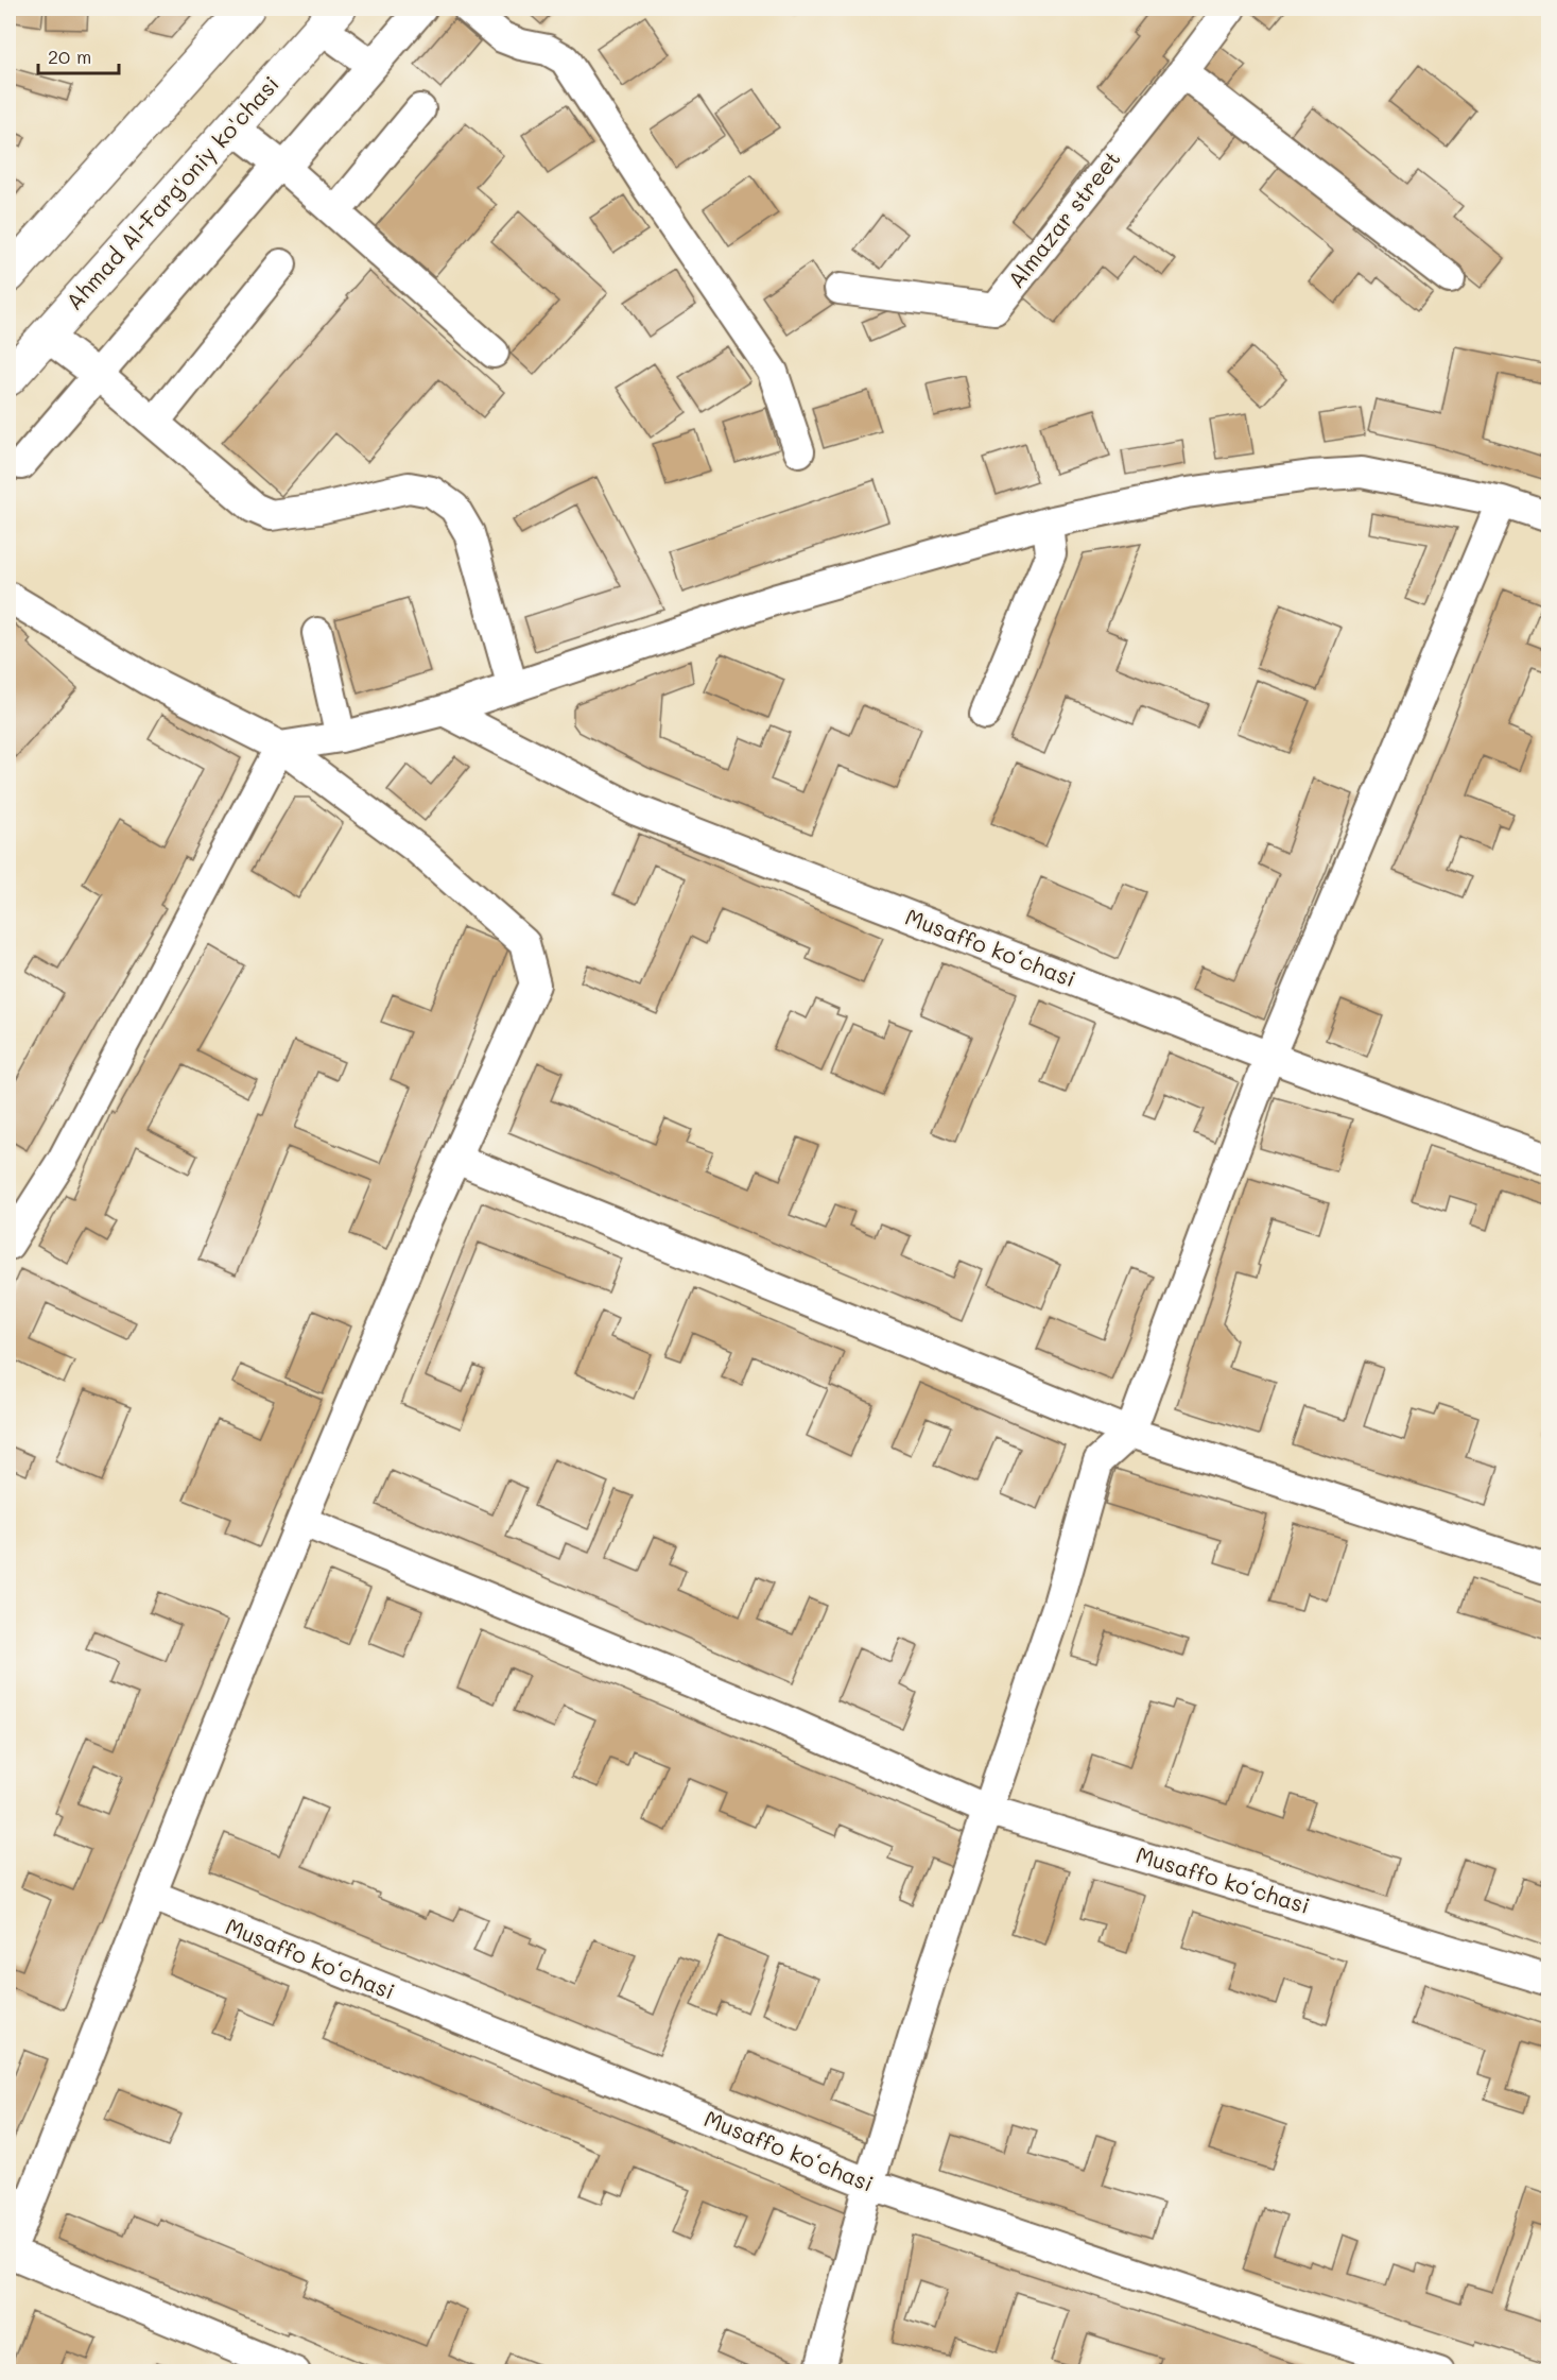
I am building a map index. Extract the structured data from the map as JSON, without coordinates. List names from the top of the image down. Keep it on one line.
{"streets":{"highway":["Ahmad Al-Farg'oniy ko'chasi"],"street":["Almazar street","Musaffo koʻchasi"]},"scale_bar":"20 m"}
